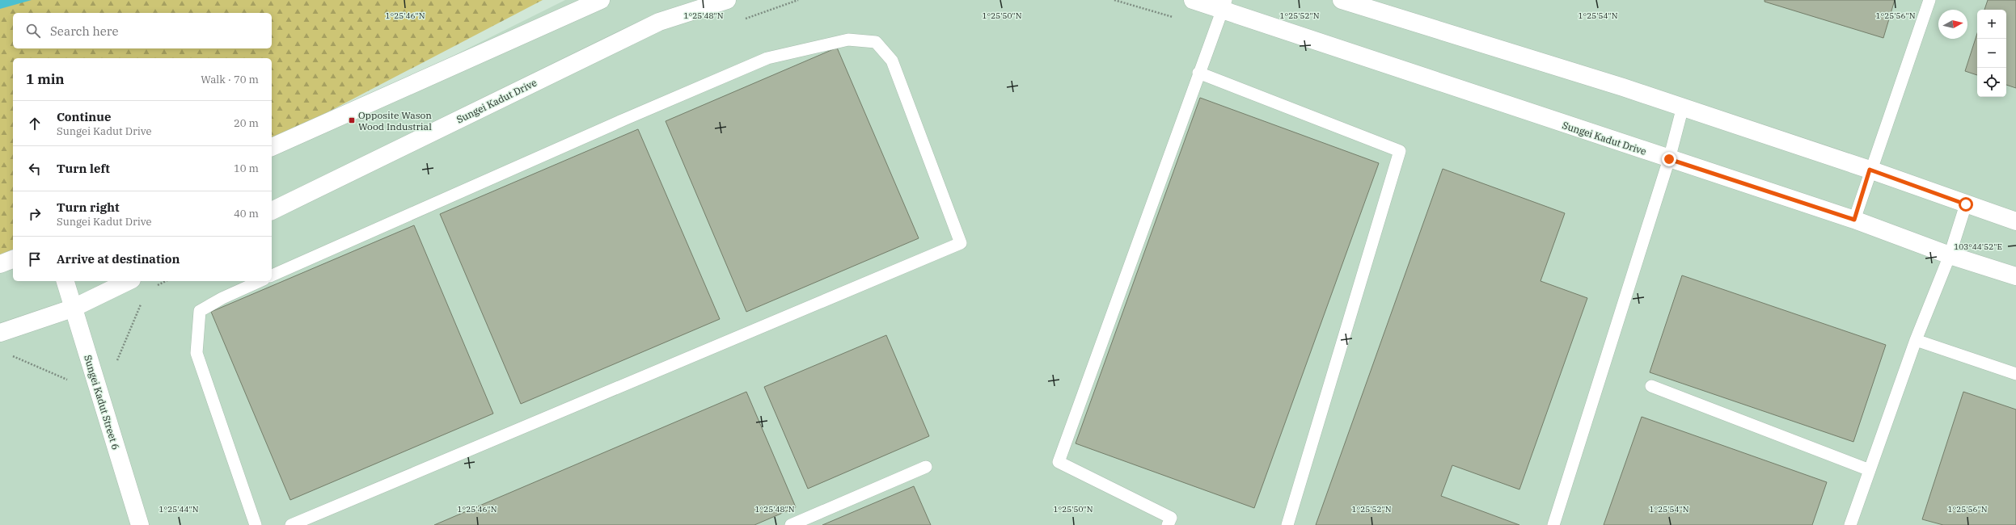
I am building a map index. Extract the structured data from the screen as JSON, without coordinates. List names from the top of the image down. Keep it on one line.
{"streets":{"main road":["Sungei Kadut Drive","Sungei Kadut Street 6"]},"places":{"transit":["Opposite Wason Wood Industrial"]},"north":"right","page":{"map_buttons":["+","−"],"search":"Search here","heading":["1 min","Walk · 70 m"],"list":[["Continue","Sungei Kadut Drive","20 m"],["Turn left","10 m"],["Turn right","Sungei Kadut Drive","40 m"],"Arrive at destination"]},"coordinates":["1°25'46\"N","1°25'48\"N","1°25'50\"N","1°25'52\"N","1°25'54\"N","1°25'56\"N","103°44'52\"E","1°25'44\"N"]}
